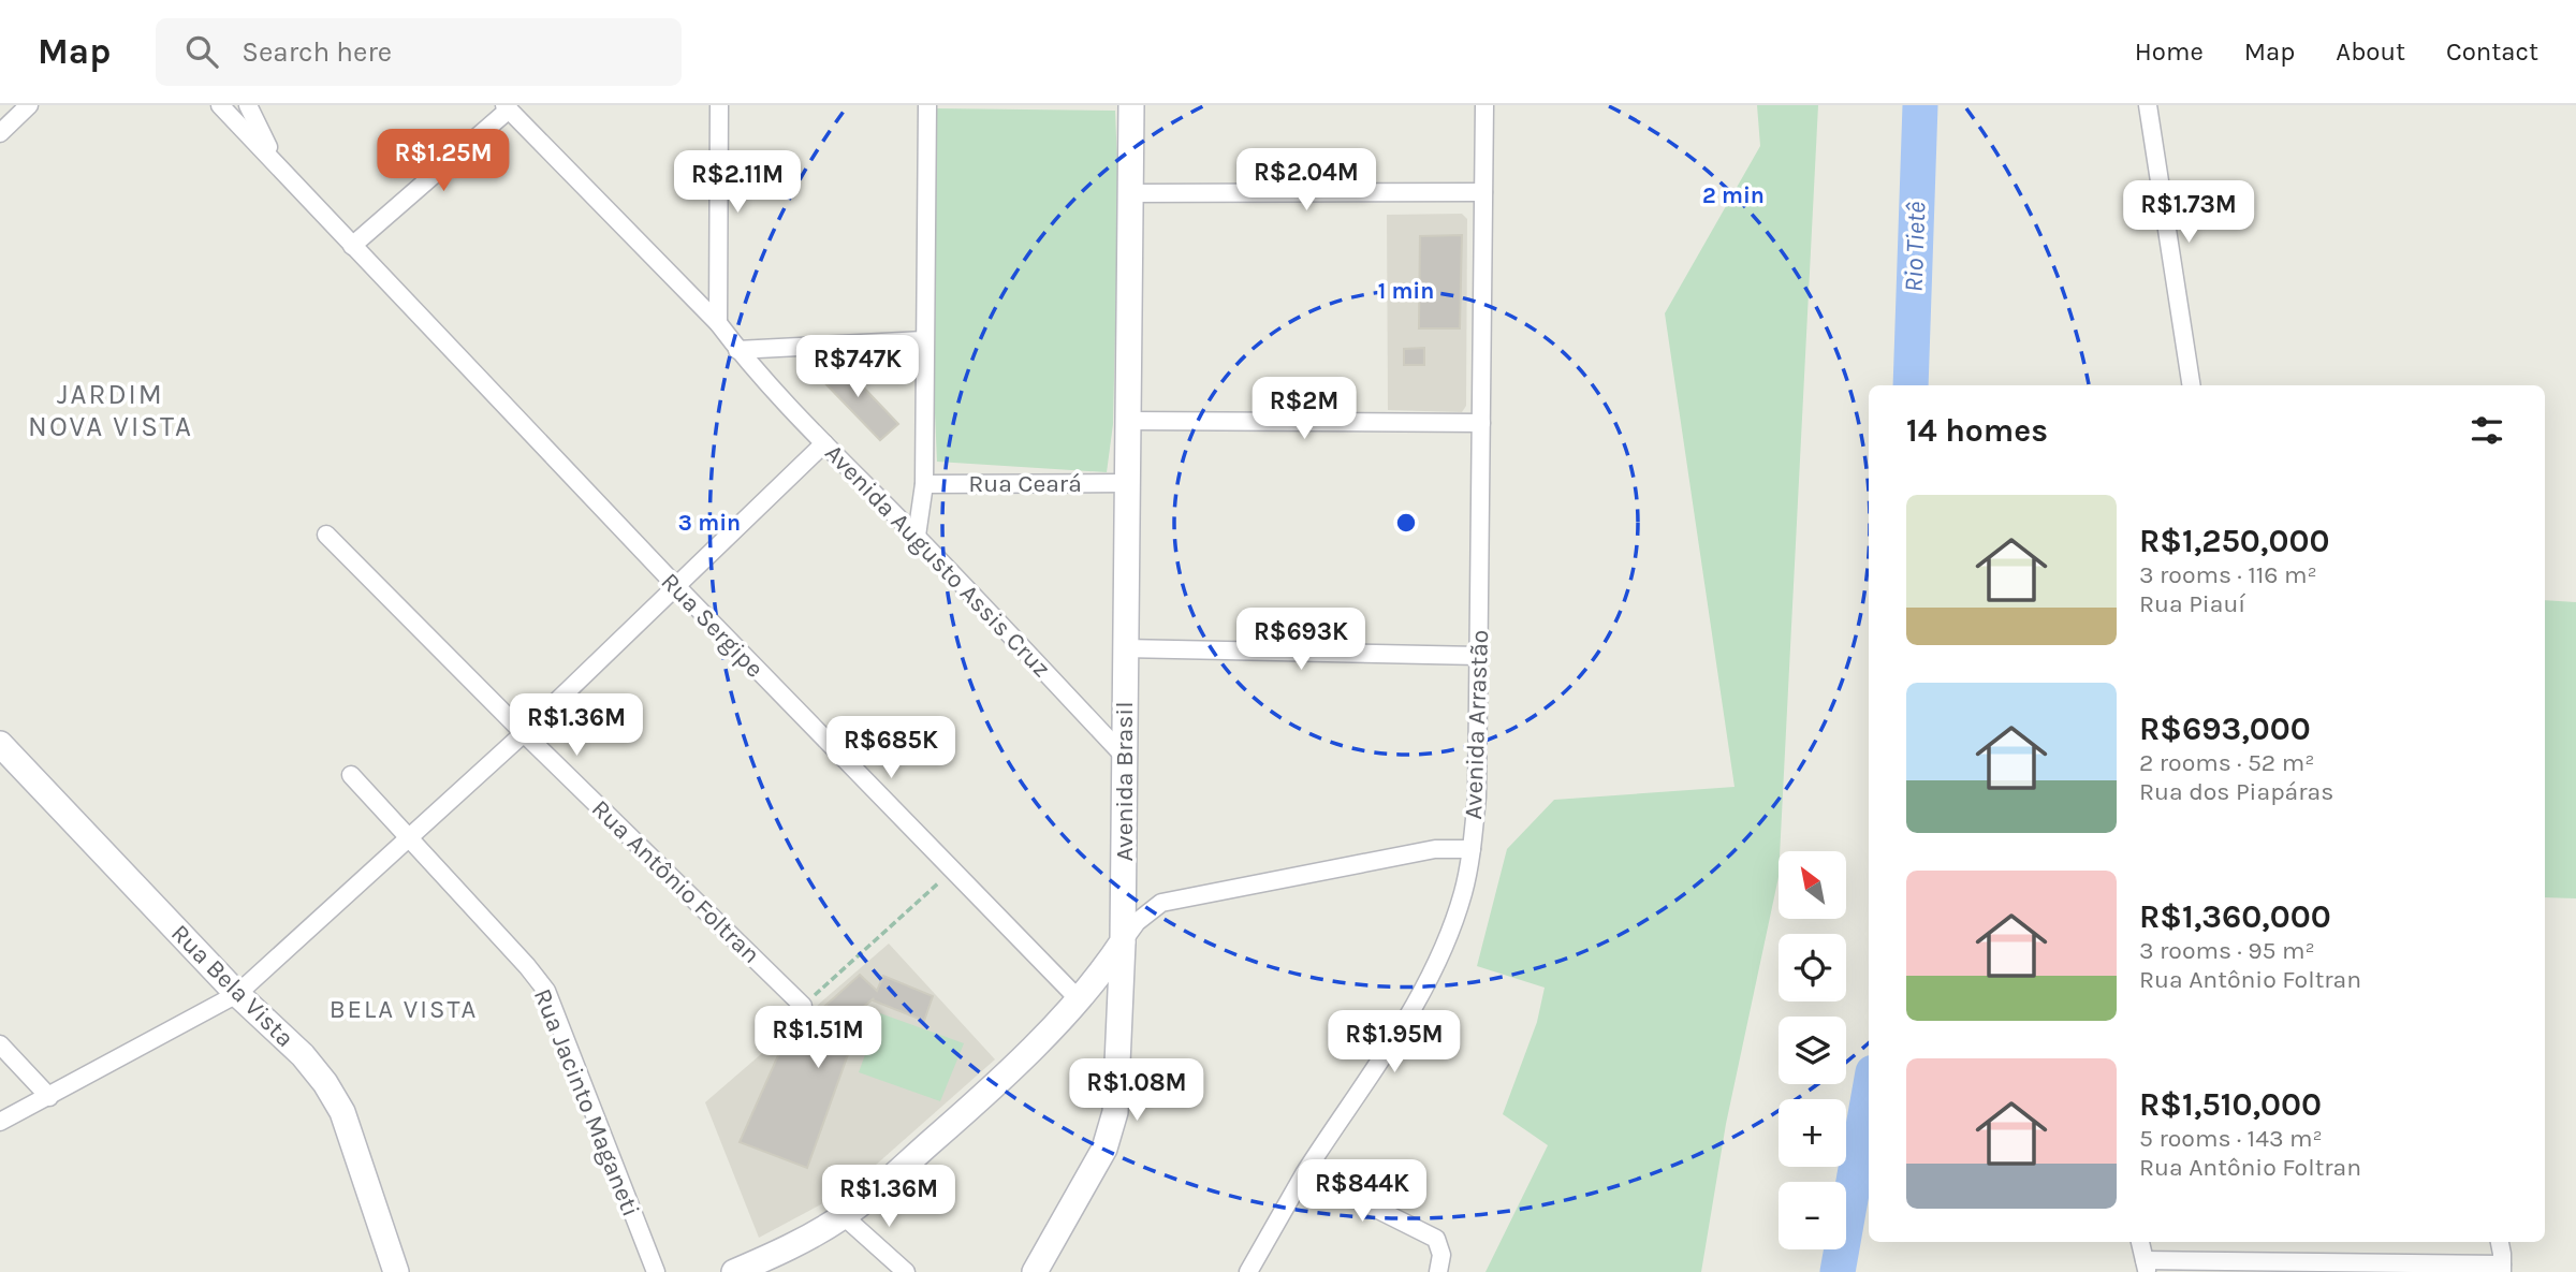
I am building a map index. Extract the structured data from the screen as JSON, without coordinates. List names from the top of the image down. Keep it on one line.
{"streets":{"street":["Rua Ceará","Avenida Augusto Assis Cruz","Rua Sergipe","Avenida Arrastão","Avenida Brasil","Rua Antônio Foltran","Rua Bela Vista","Rua Jacinto Maganeti"]},"crossings":[["Rua Ceará","Avenida Brasil"],["Avenida Augusto Assis Cruz","Avenida Brasil"],["Avenida Arrastão","Avenida Brasil"]],"districts":["JARDIM NOVA VISTA","BELA VISTA"],"water":["Rio Tietê"],"north":"top left","page":{"header":"Map","search":"Search here","nav":["Home","Map","About","Contact"],"price":["R$1.25M","R$2.04M","R$2.11M","R$1.73M","R$747K","R$2M","R$693K","R$1.36M","R$685K","R$1.51M","R$1.95M","R$1.08M","R$844K","R$1.36M"],"heading":"14 homes","list":[{"name":"R$1,250,000","note":"3 rooms · 116 m² · Rua Piauí"},{"name":"R$693,000","note":"2 rooms · 52 m² · Rua dos Piapáras"},{"name":"R$1,360,000","note":"3 rooms · 95 m² · Rua Antônio Foltran"},{"name":"R$1,510,000","note":"5 rooms · 143 m² · Rua Antônio Foltran"}],"map_buttons":["+","−"]},"rings":["2 min","1 min","3 min"]}
